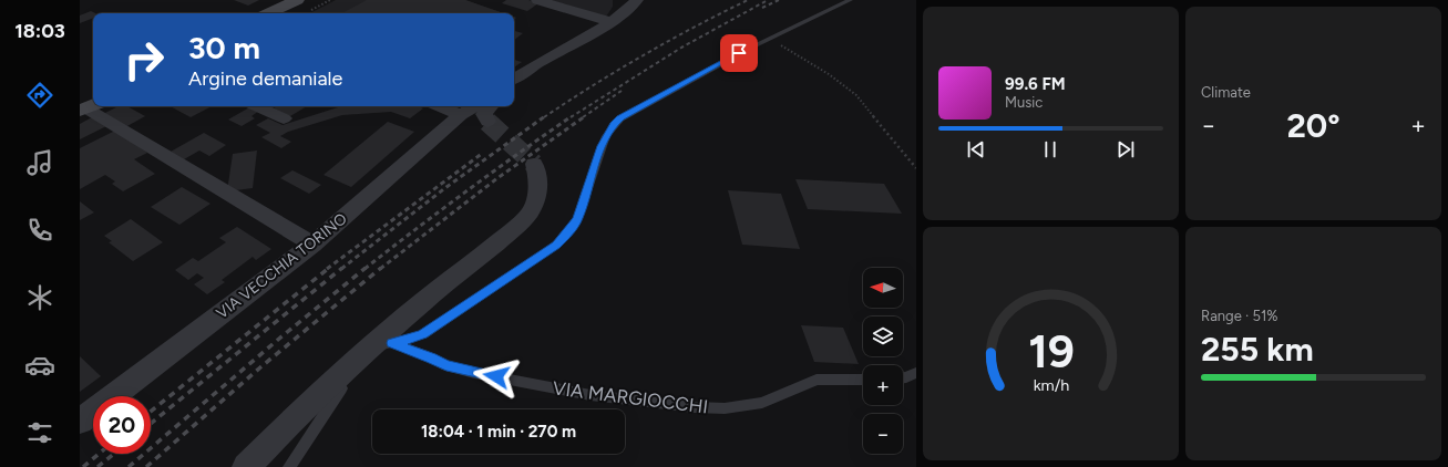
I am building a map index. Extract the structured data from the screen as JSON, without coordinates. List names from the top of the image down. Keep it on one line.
{"streets":{"street":["VIA VECCHIA TORINO"],"lane":["VIA MARGIOCCHI"]},"north":"left","page":{"tabs":"18:03","tile":["Climate",["Range · 51%","255 km"]],"turn":["30 m","Argine demaniale"],"song":["99.6 FM","Music"],"heat":["−","20°","+"],"map_buttons":["+","−"],"limit":"20","trip":"18:04 · 1 min · 270 m","gauge":["19","km/h"]}}
